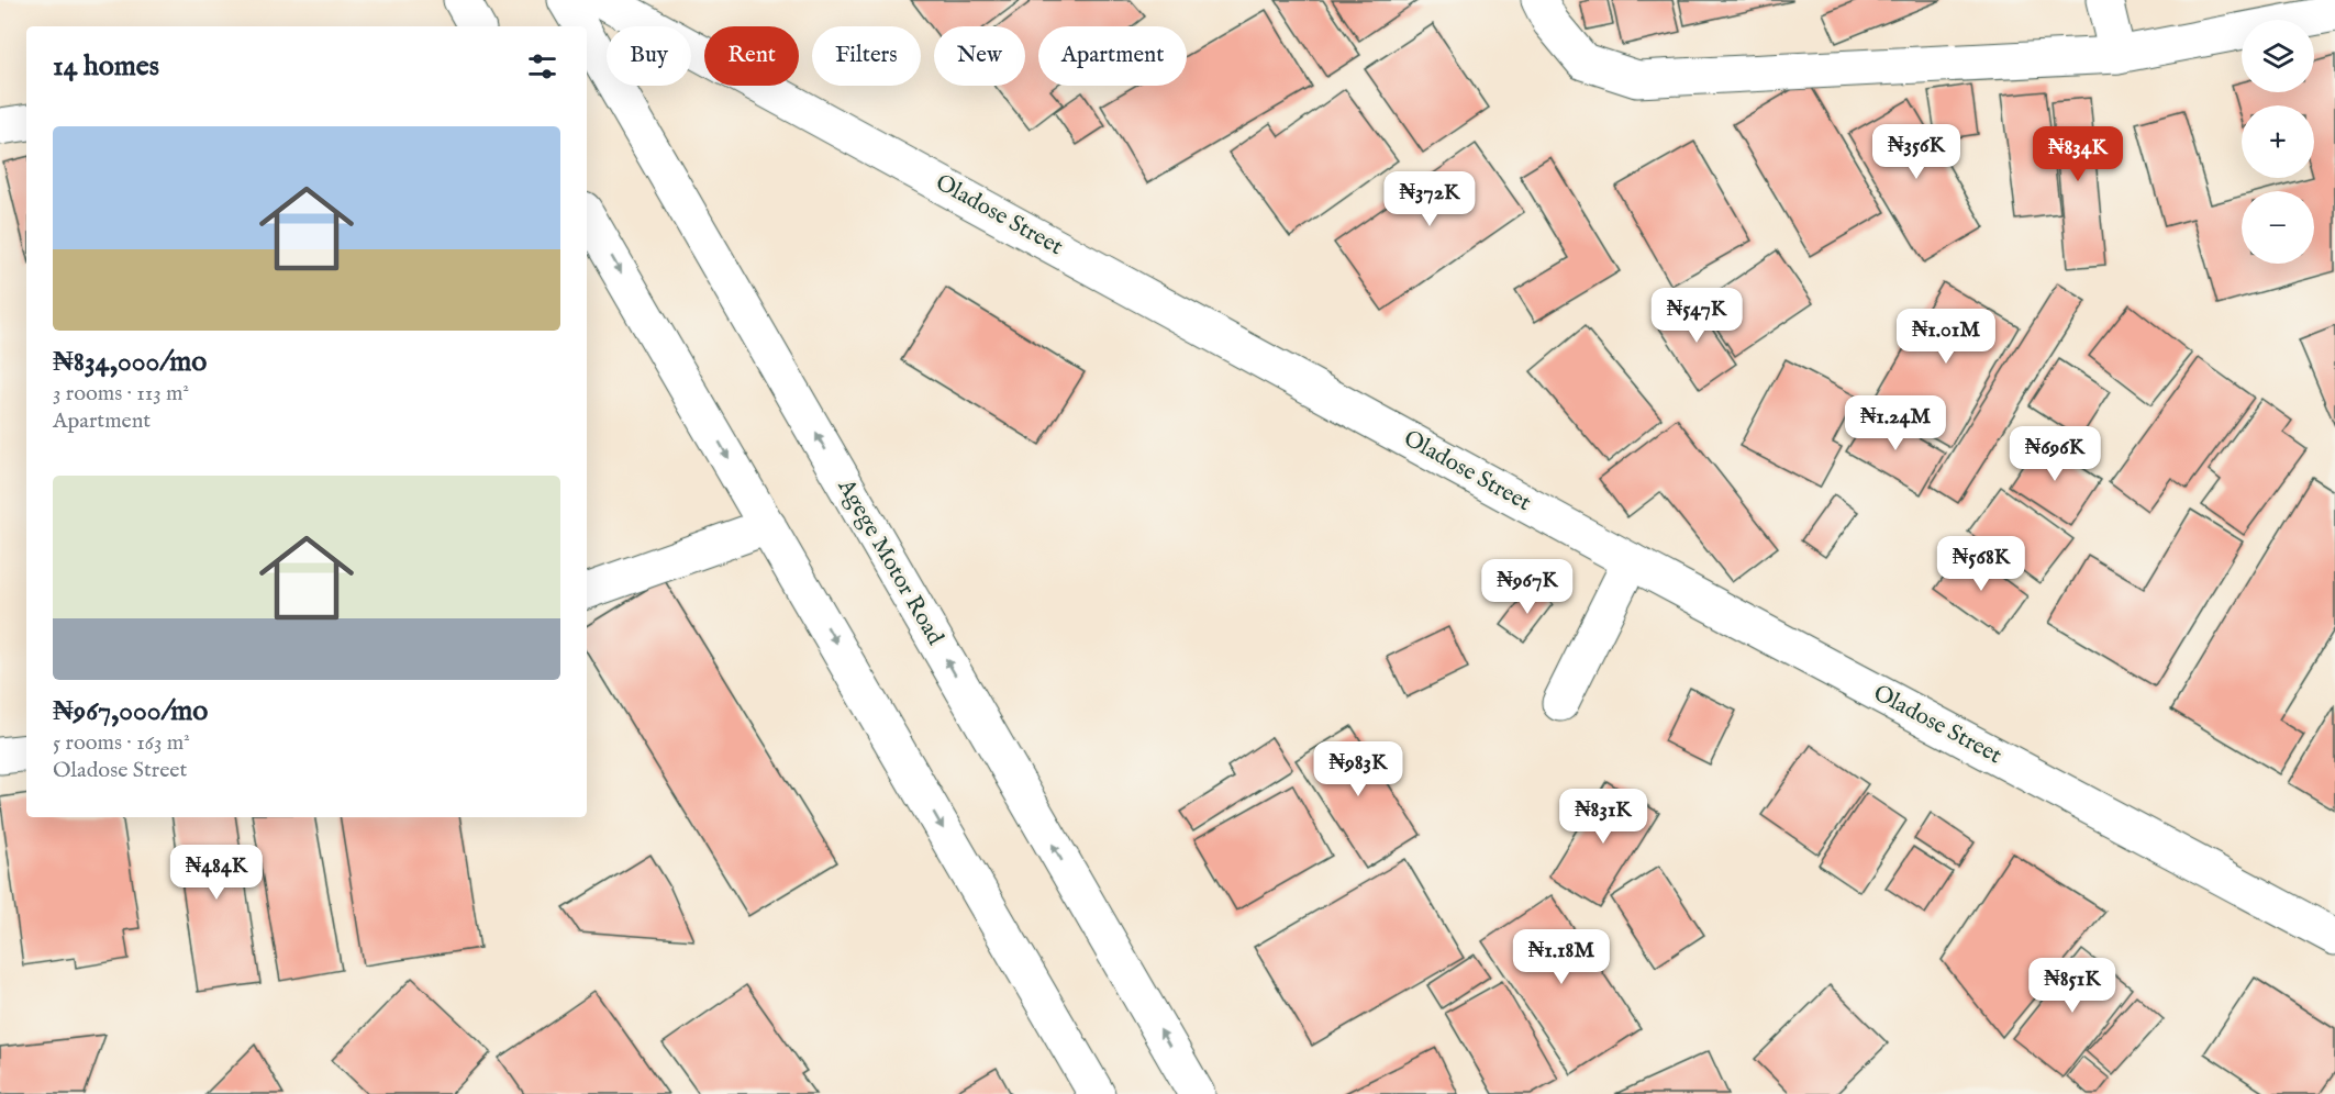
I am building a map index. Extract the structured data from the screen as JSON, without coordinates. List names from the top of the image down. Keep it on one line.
{"streets":{"street":["Oladose Street","Agege Motor Road"]},"page":{"map_buttons":["+","−"],"chip":["Buy","Rent","Filters","New","Apartment"],"heading":"14 homes","list":[{"name":"₦834,000/mo","note":"3 rooms · 113 m² · Apartment"},{"name":"₦967,000/mo","note":"5 rooms · 163 m² · Oladose Street"}],"price":["₦356K","₦834K","₦372K","₦547K","₦1.01M","₦1.24M","₦696K","₦568K","₦967K","₦983K","₦831K","₦484K","₦1.18M","₦851K"]}}
